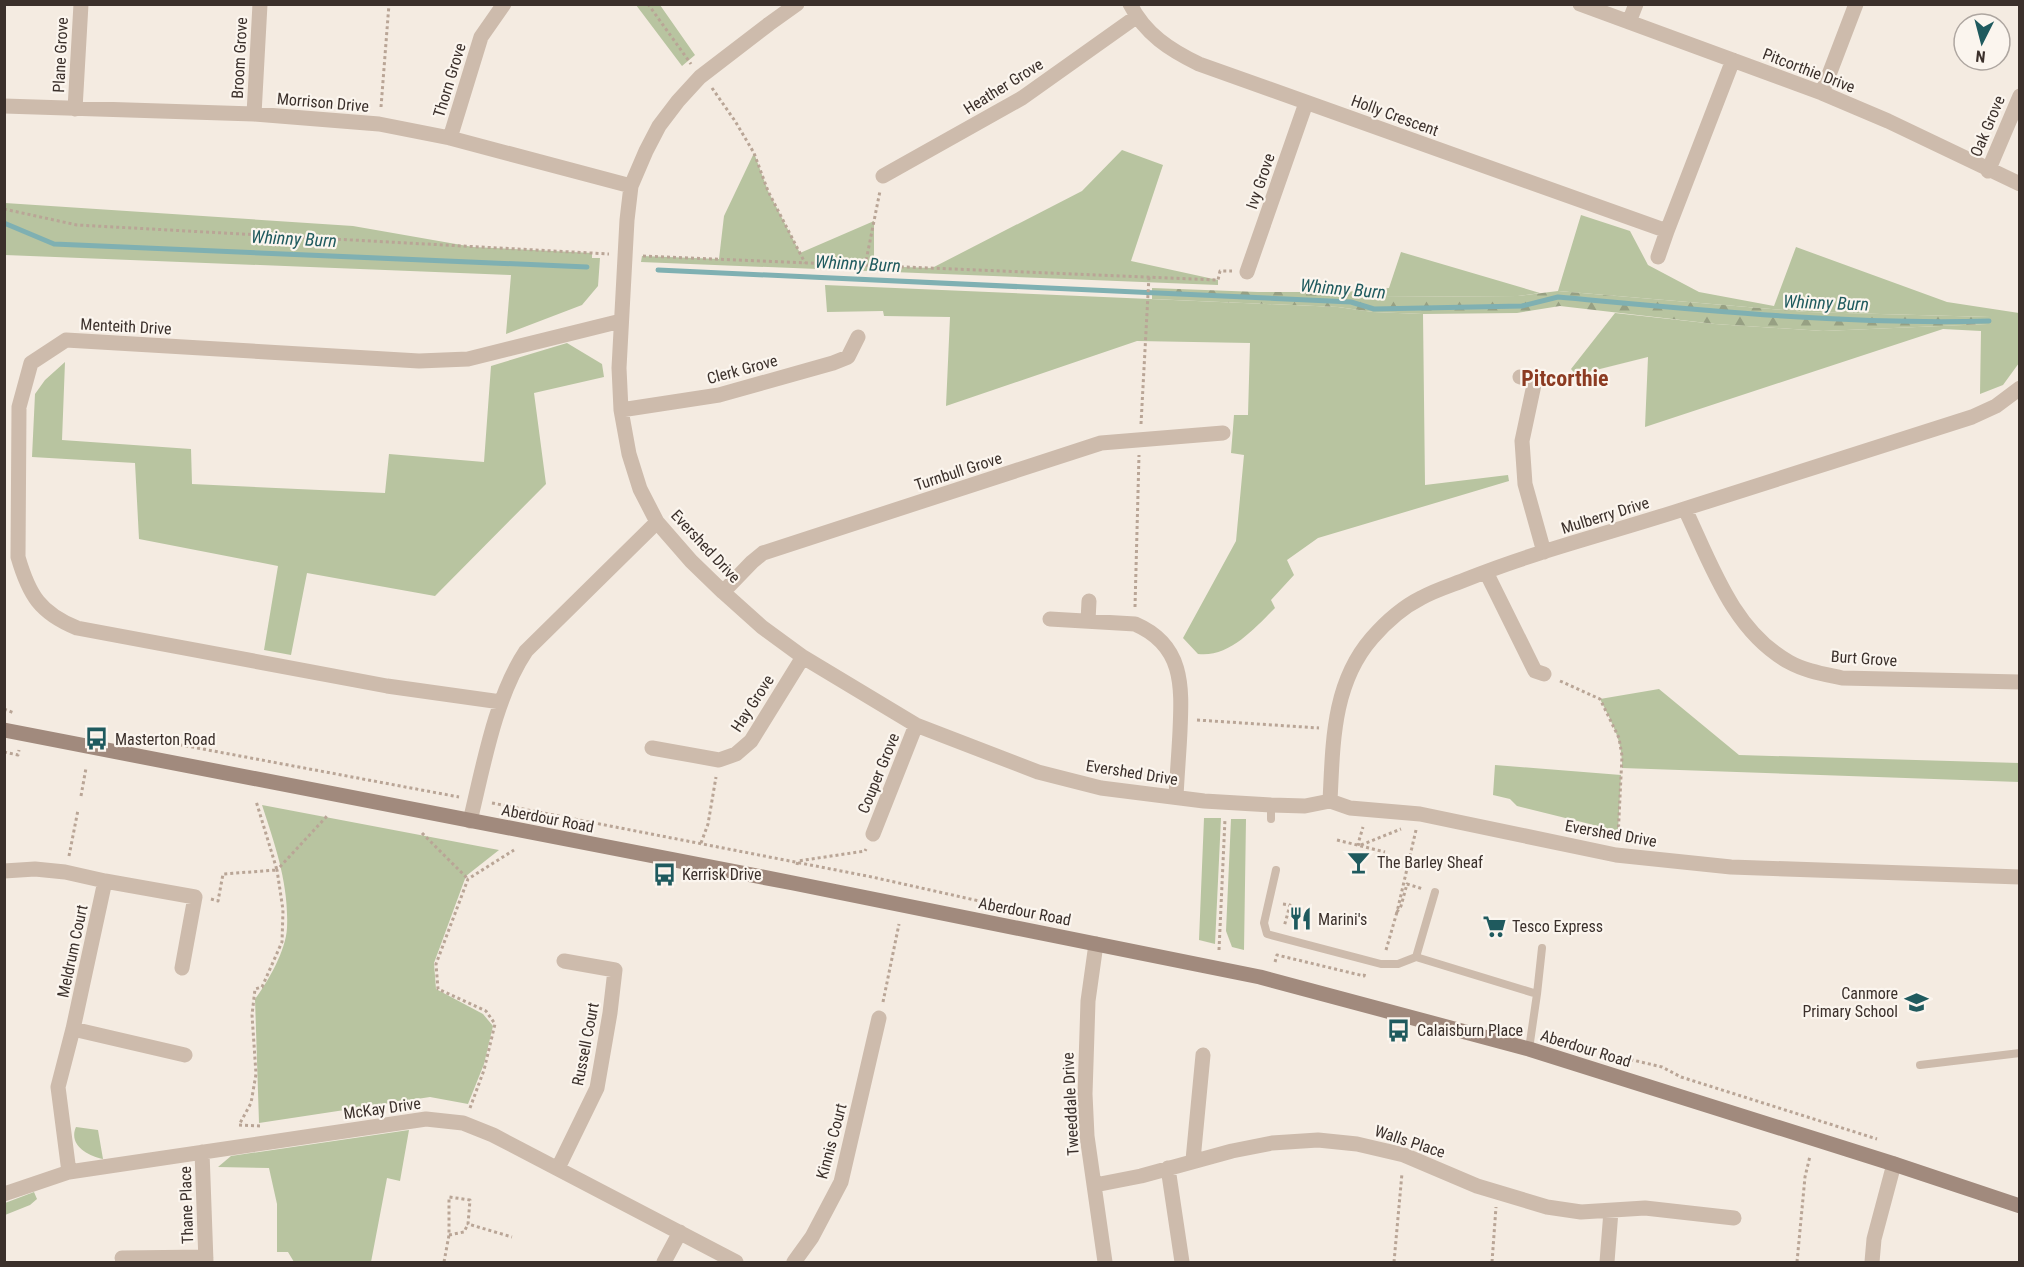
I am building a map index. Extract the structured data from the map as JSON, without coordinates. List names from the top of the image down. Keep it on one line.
{"streets":{"main road":["Aberdour Road"],"street":["Plane Grove","Broom Grove","Pitcorthie Drive","Thorn Grove","Heather Grove","Morrison Drive","Holly Crescent","Oak Grove","Ivy Grove","Menteith Drive","Clerk Grove","Turnbull Grove","Mulberry Drive","Evershed Drive","Burt Grove","Hay Grove","Couper Grove","Meldrum Court","Russell Court","Tweeddale Drive","McKay Drive","Kinnis Court","Walls Place","Thane Place"]},"crossings":[["Plane Grove","Morrison Drive"],["Broom Grove","Morrison Drive"],["Pitcorthie Drive","Oak Grove"],["Thorn Grove","Morrison Drive"],["Heather Grove","Holly Crescent"],["Morrison Drive","Evershed Drive"],["Holly Crescent","Ivy Grove"],["Menteith Drive","Evershed Drive"],["Clerk Grove","Evershed Drive"],["Turnbull Grove","Evershed Drive"],["Mulberry Drive","Evershed Drive"],["Mulberry Drive","Burt Grove"],["Evershed Drive","Hay Grove"],["Evershed Drive","Couper Grove"],["Aberdour Road","Tweeddale Drive"],["Meldrum Court","McKay Drive"],["Russell Court","McKay Drive"],["Tweeddale Drive","Walls Place"],["McKay Drive","Thane Place"]],"districts":["Pitcorthie"],"water":["Whinny Burn"],"places":{"bus stop":["Masterton Road","Kerrisk Drive","Calaisburn Place"],"bar":["The Barley Sheaf"],"restaurant":["Marini's"],"supermarket":["Tesco Express"],"school or university":["Canmore Primary School"]},"north":"bottom"}
